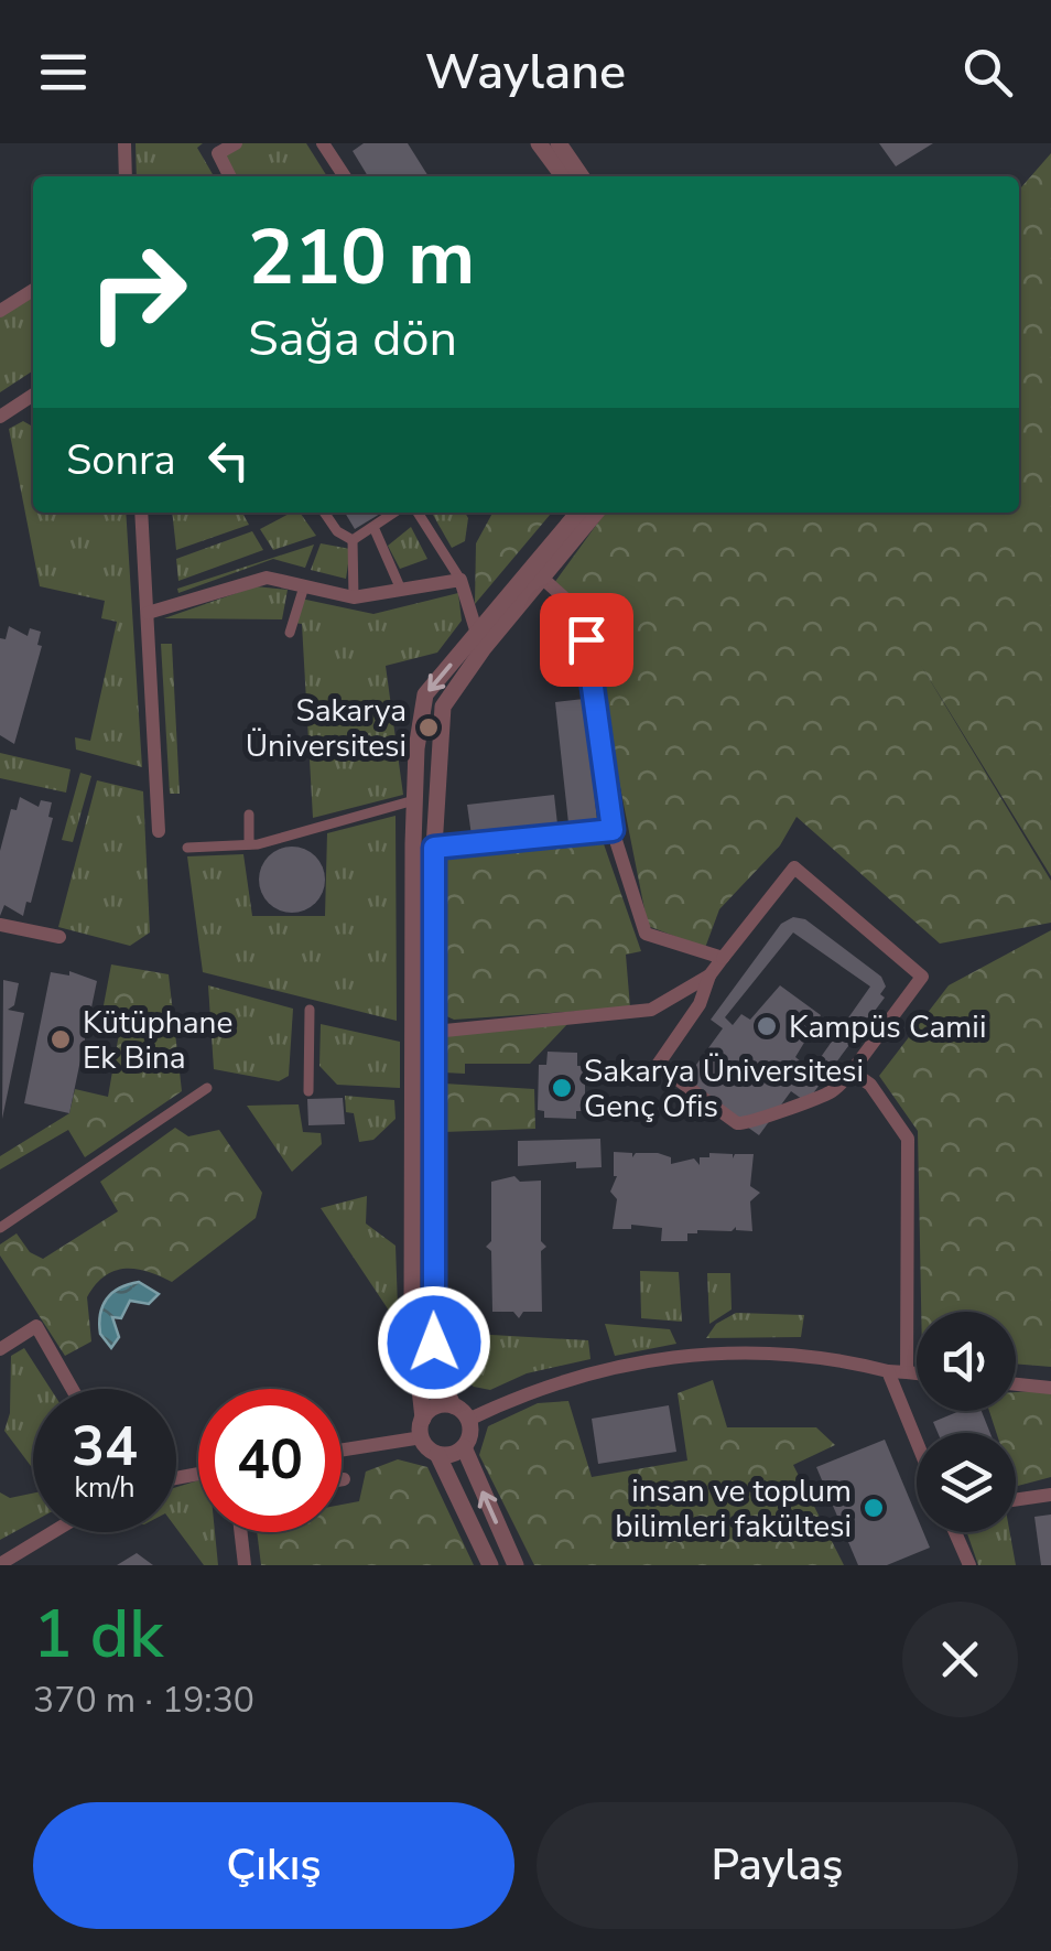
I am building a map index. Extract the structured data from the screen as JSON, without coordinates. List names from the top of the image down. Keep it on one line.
{"places":["Sakarya Üniversitesi","Kampüs Camii","Kütüphane Ek Bina","Sakarya Üniversitesi Genç Ofis","insan ve toplum bilimleri fakültesi"],"page":{"header":"Waylane","turn":["210 m","Sağa dön"],"then":"Sonra","speed":"34 km/h","limit":"40","heading":["1 dk","370 m · 19:30"],"buttons":["Çıkış","Paylaş"]}}
